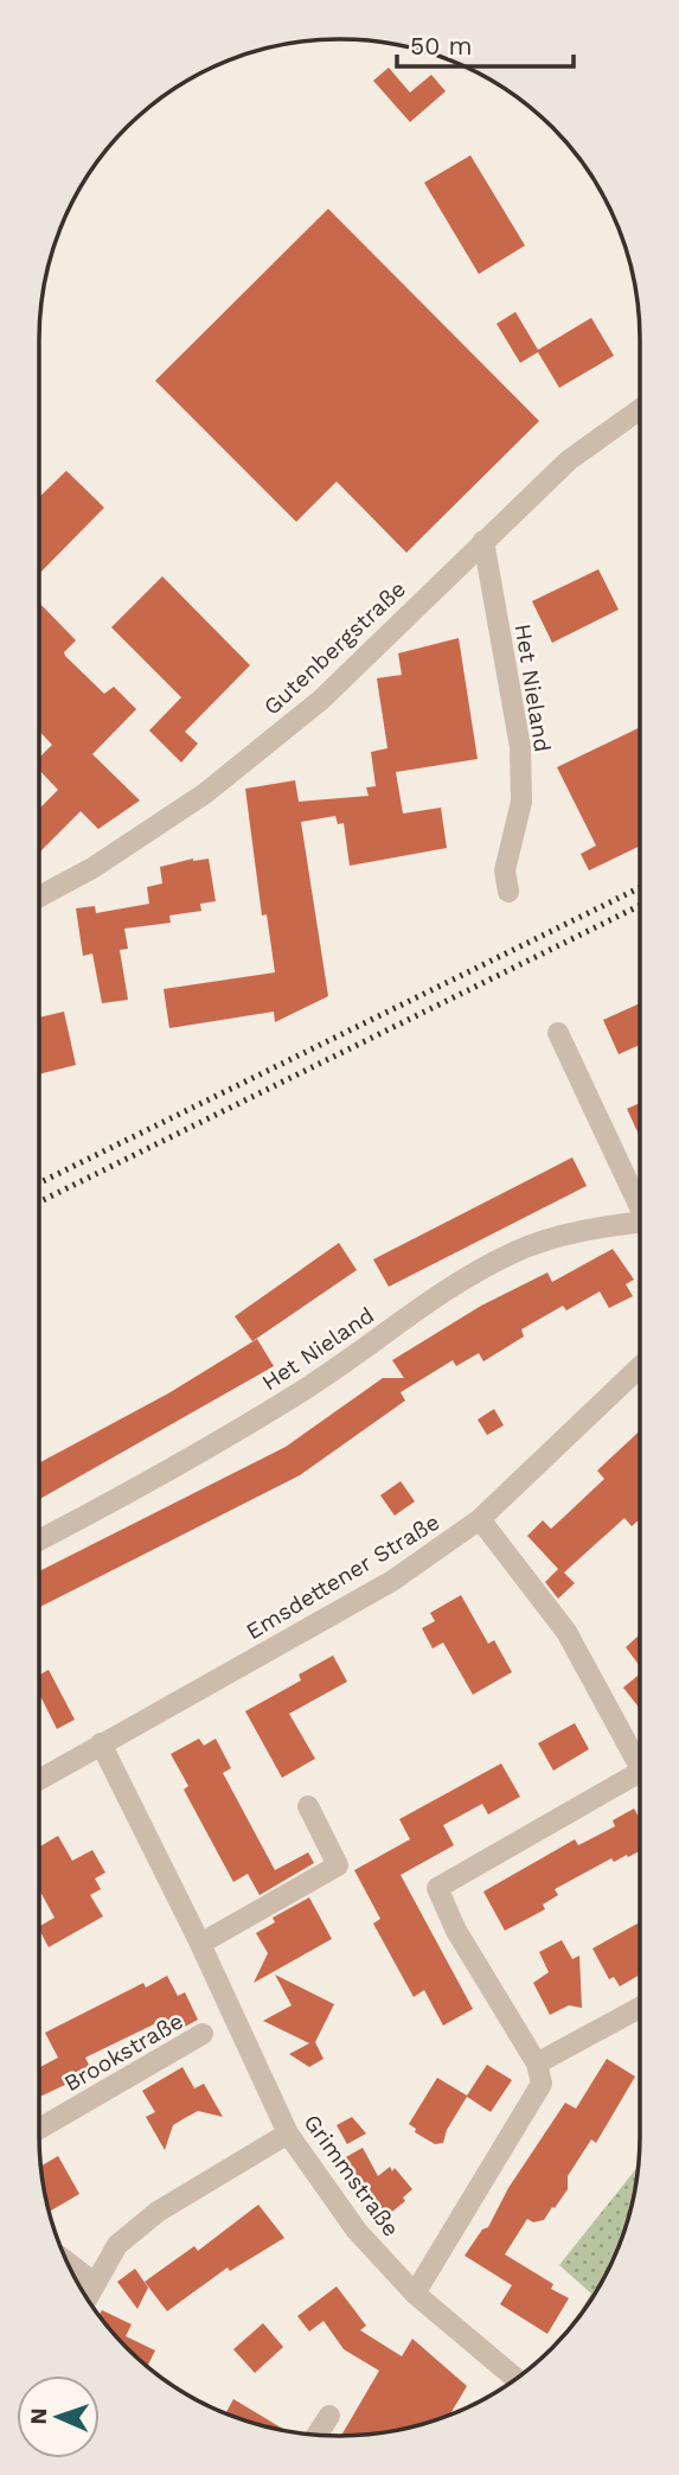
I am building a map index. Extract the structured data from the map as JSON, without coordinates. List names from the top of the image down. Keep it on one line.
{"streets":{"street":["Gutenbergstraße","Het Nieland","Emsdettener Straße","Brookstraße","Grimmstraße"]},"crossings":[["Gutenbergstraße","Het Nieland"],["Emsdettener Straße","Grimmstraße"]],"scale_bar":"50 m","north":"left"}
